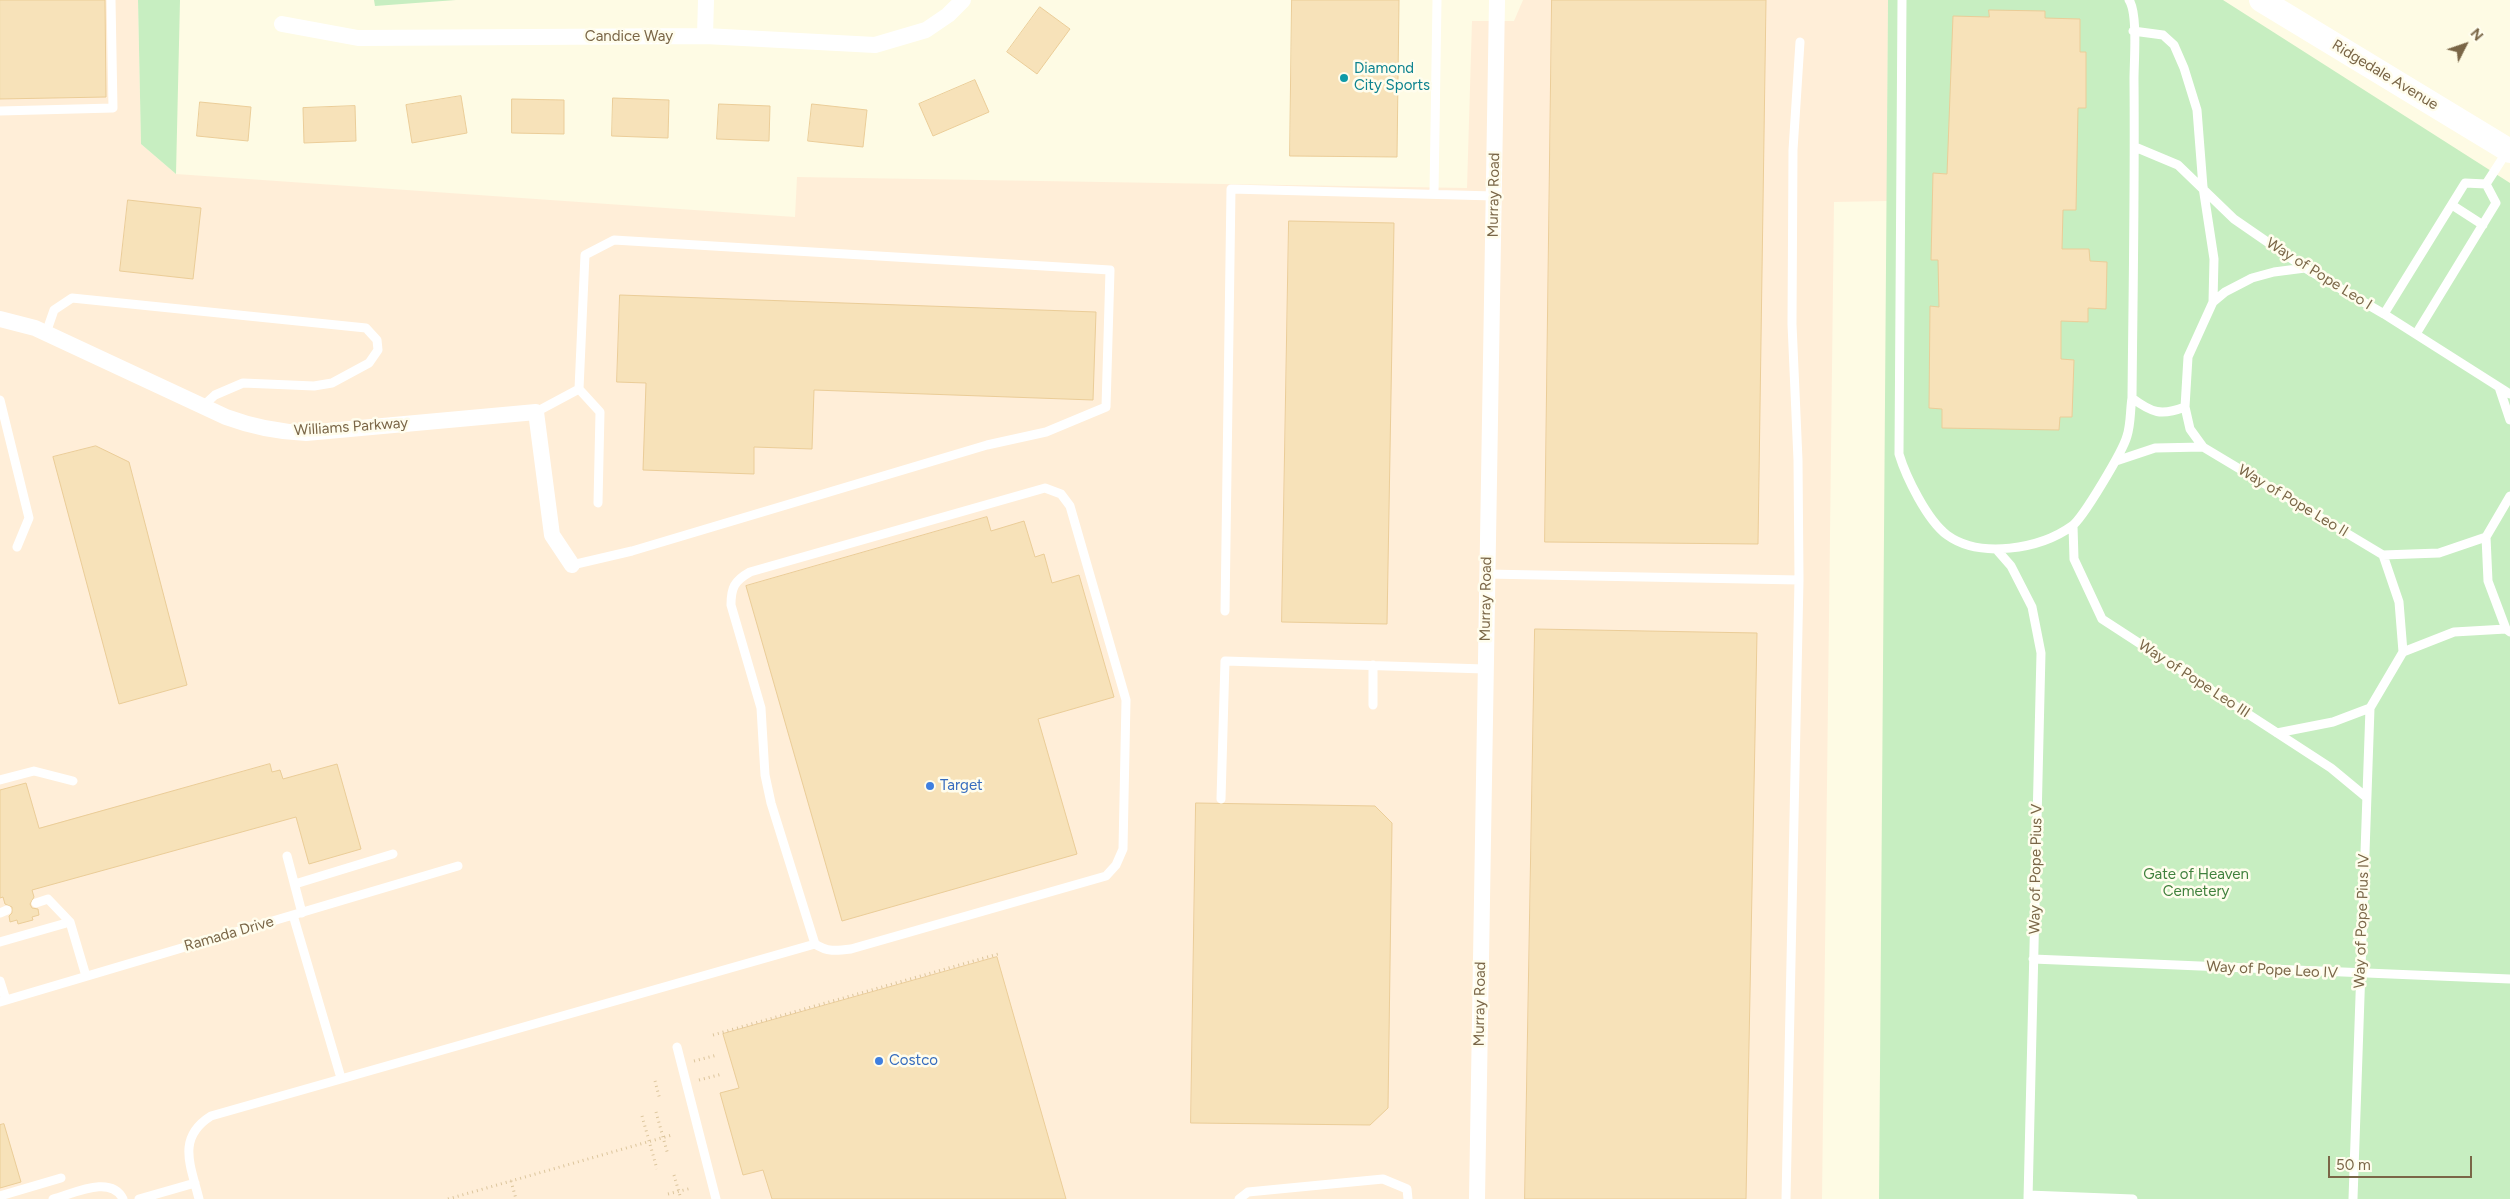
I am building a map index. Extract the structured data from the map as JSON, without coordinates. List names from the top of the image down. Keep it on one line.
{"streets":{"main road":["Ridgedale Avenue"],"street":["Candice Way","Murray Road","Williams Parkway"],"lane":["Way of Pope Leo I","Way of Pope Leo II","Way of Pope Leo III","Way of Pope Pius V","Way of Pope Pius IV","Ramada Drive","Way of Pope Leo IV"]},"crossings":[["Way of Pope Leo III","Way of Pope Pius IV"],["Way of Pope Pius V","Way of Pope Leo IV"],["Way of Pope Pius IV","Way of Pope Leo IV"]],"parks":["Gate of Heaven Cemetery"],"places":["Diamond City Sports","Target","Costco"],"scale_bar":"50 m","north":"top right"}
